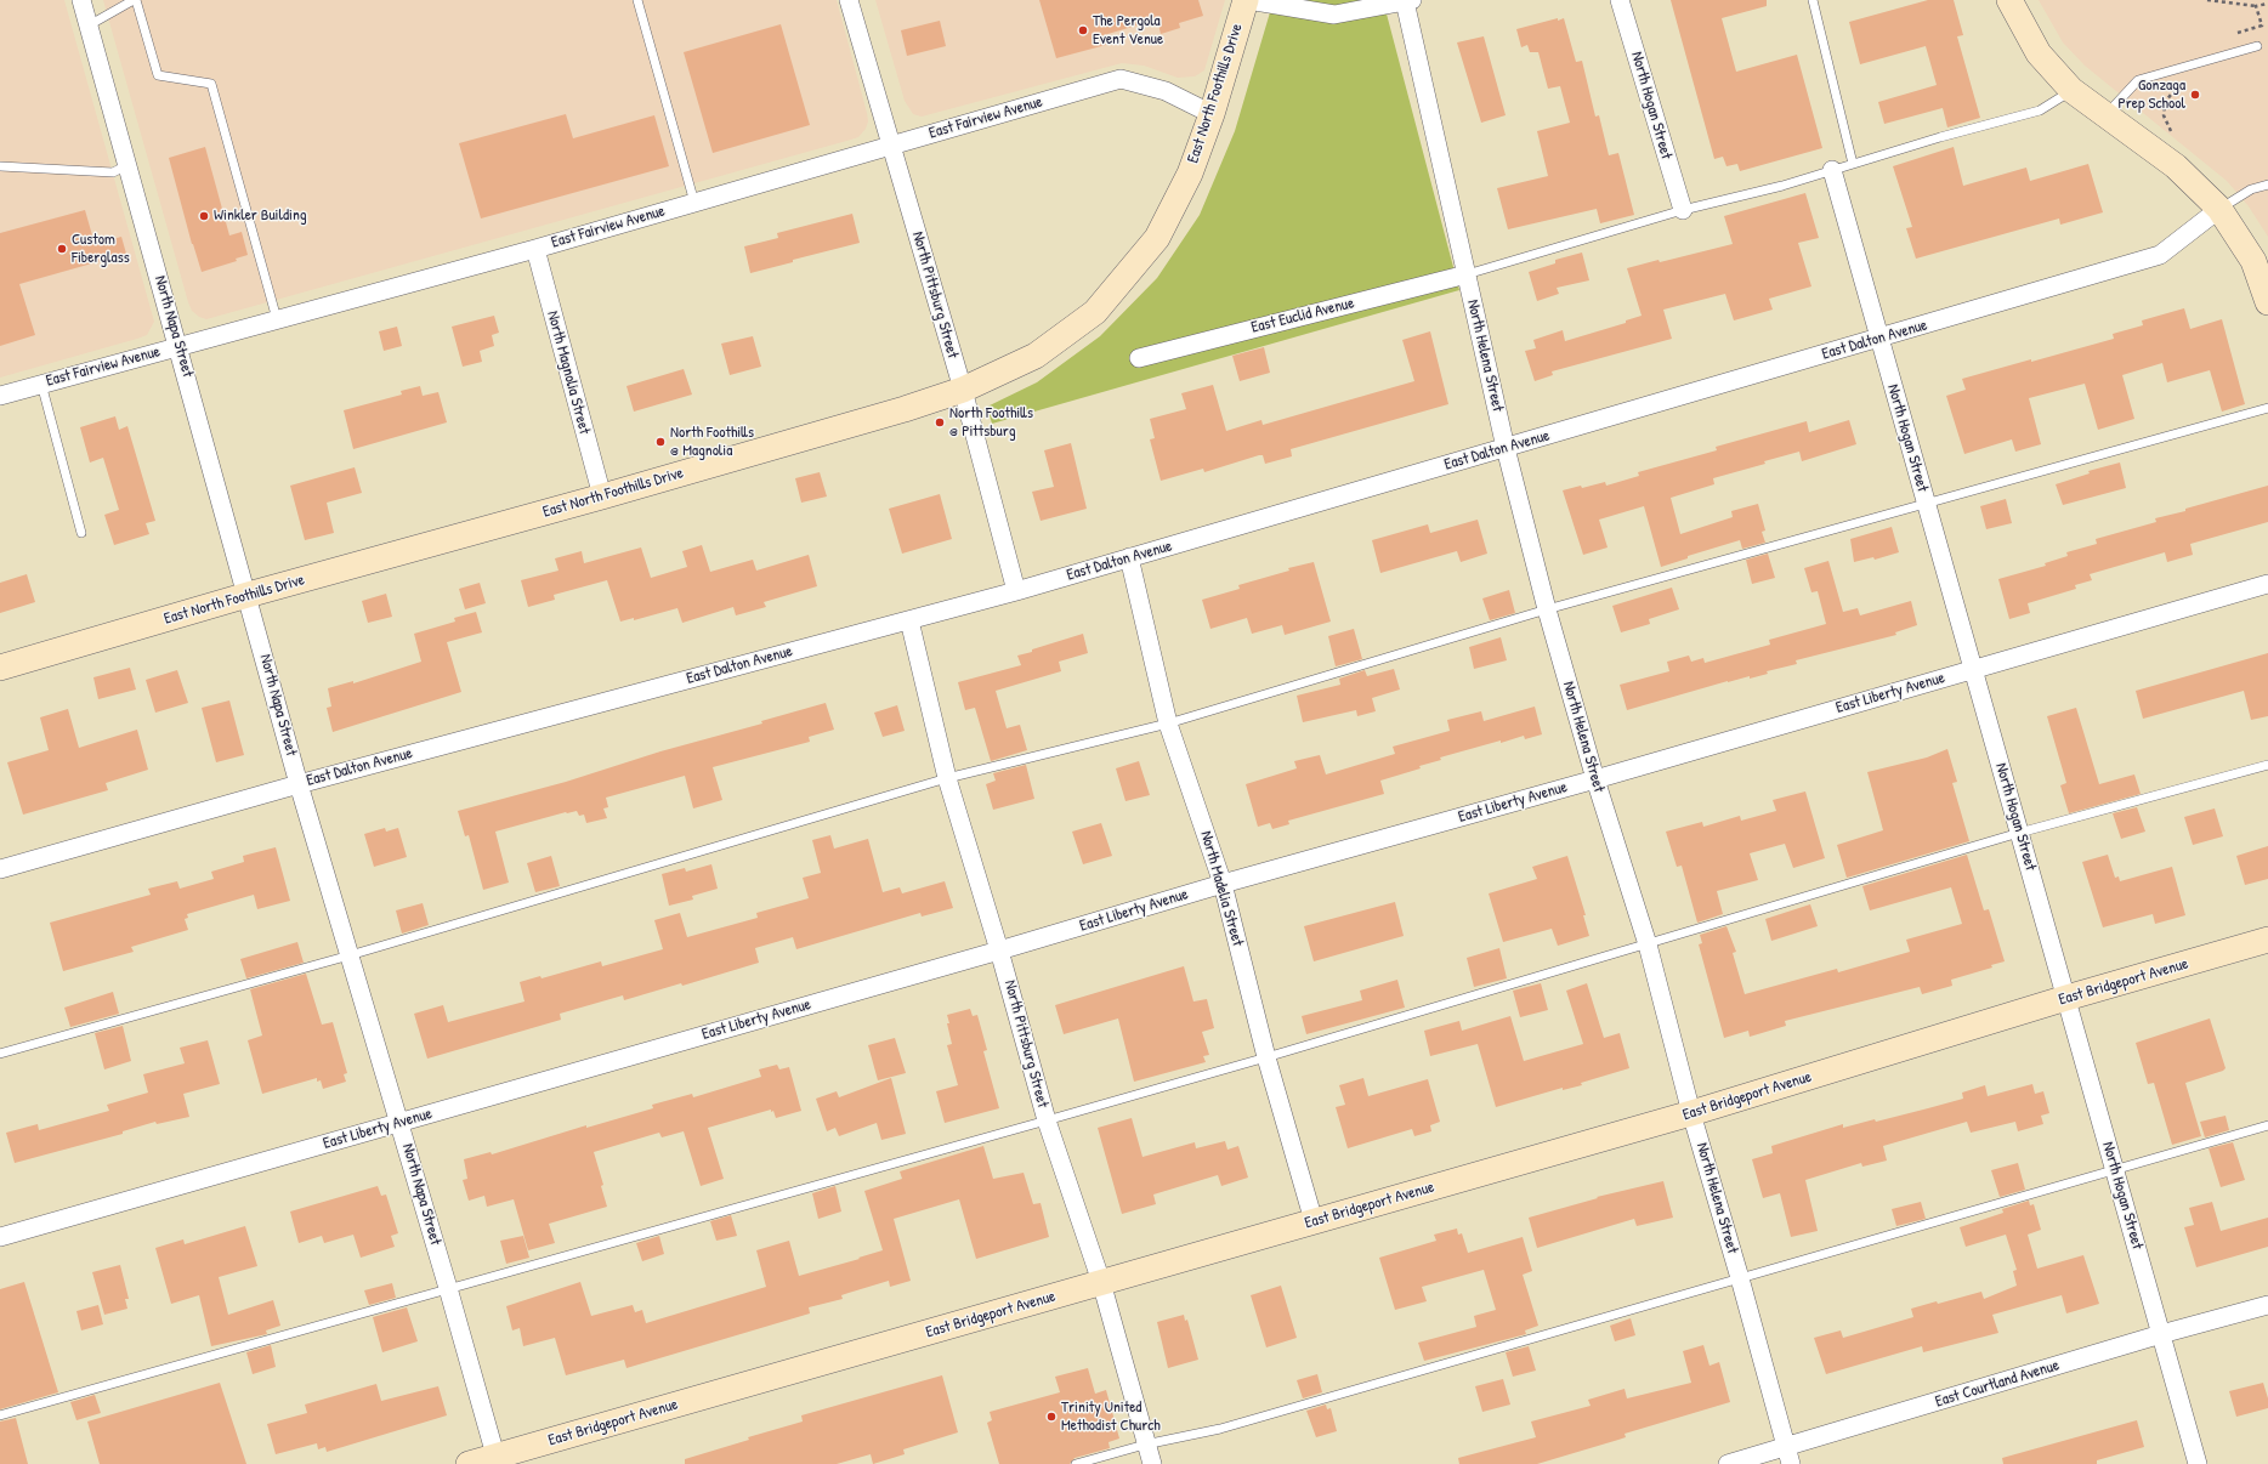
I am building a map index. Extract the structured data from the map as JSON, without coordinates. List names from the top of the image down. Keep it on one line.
{"streets":{"street":["East North Foothills Drive","North Hogan Street","East Fairview Avenue","North Pittsburg Street","East Euclid Avenue","North Napa Street","East Dalton Avenue","North Helena Street","North Magnolia Street","East Liberty Avenue","North Madelia Street","East Bridgeport Avenue","East Courtland Avenue"]},"crossings":[["East North Foothills Drive","East Fairview Avenue"],["East North Foothills Drive","North Pittsburg Street"],["East North Foothills Drive","North Napa Street"],["East North Foothills Drive","North Magnolia Street"],["North Hogan Street","East Dalton Avenue"],["North Hogan Street","East Liberty Avenue"],["North Hogan Street","East Bridgeport Avenue"],["North Hogan Street","East Courtland Avenue"],["East Fairview Avenue","North Pittsburg Street"],["East Fairview Avenue","North Napa Street"],["East Fairview Avenue","North Magnolia Street"],["North Pittsburg Street","East Dalton Avenue"],["North Pittsburg Street","East Liberty Avenue"],["North Pittsburg Street","East Bridgeport Avenue"],["East Euclid Avenue","North Helena Street"],["North Napa Street","East Dalton Avenue"],["North Napa Street","East Liberty Avenue"],["North Napa Street","East Bridgeport Avenue"],["East Dalton Avenue","North Helena Street"],["East Dalton Avenue","North Madelia Street"],["North Helena Street","East Liberty Avenue"],["North Helena Street","East Bridgeport Avenue"],["North Helena Street","East Courtland Avenue"],["East Liberty Avenue","North Madelia Street"],["North Madelia Street","East Bridgeport Avenue"]],"places":["The Pergola Event Venue","Gonzaga Prep School","Winkler Building","Custom Fiberglass","North Foothills @ Pittsburg","North Foothills @ Magnolia","Trinity United Methodist Church"]}
